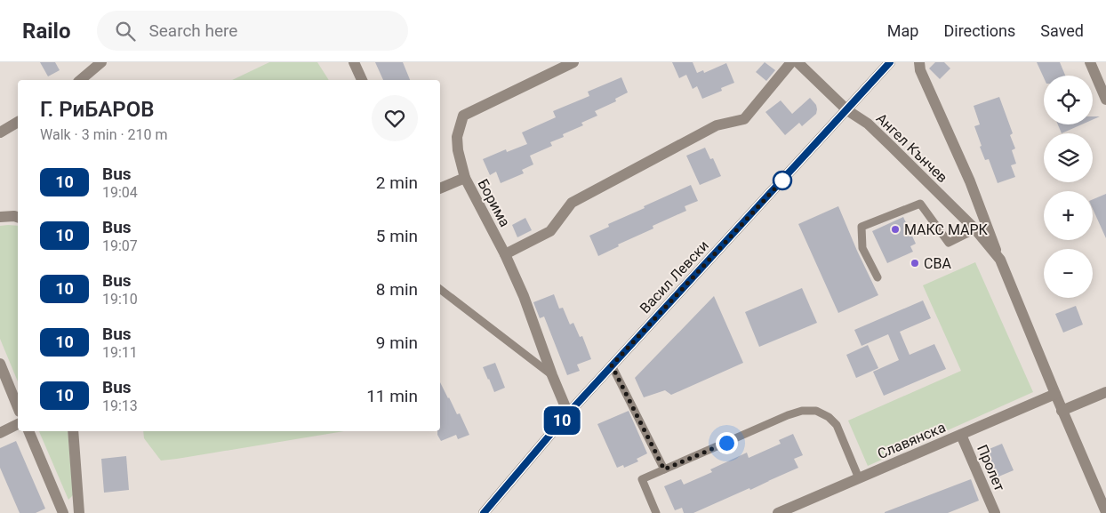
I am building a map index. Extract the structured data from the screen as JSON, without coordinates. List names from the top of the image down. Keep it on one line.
{"streets":{"street":["Ангел Кънчев","Борима","Васил Левски","Славянска","Пролет"]},"crossings":[["Ангел Кънчев","Васил Левски"],["Ангел Кънчев","Славянска"],["Борима","Васил Левски"],["Славянска","Пролет"]],"places":["МАКС МАРК","CBA"],"lines":["bus line 10"],"page":{"header":"Railo","search":"Search here","nav":["Map","Directions","Saved"],"on_map":"10","map_buttons":["+","−"],"heading":["Г. РиБАРОВ","Walk · 3 min · 210 m"],"list":[{"mark":"10","name":"Bus","note":"19:04","value":"2 min"},{"mark":"10","name":"Bus","note":"19:07","value":"5 min"},{"mark":"10","name":"Bus","note":"19:10","value":"8 min"},{"mark":"10","name":"Bus","note":"19:11","value":"9 min"},{"mark":"10","name":"Bus","note":"19:13","value":"11 min"}]}}
